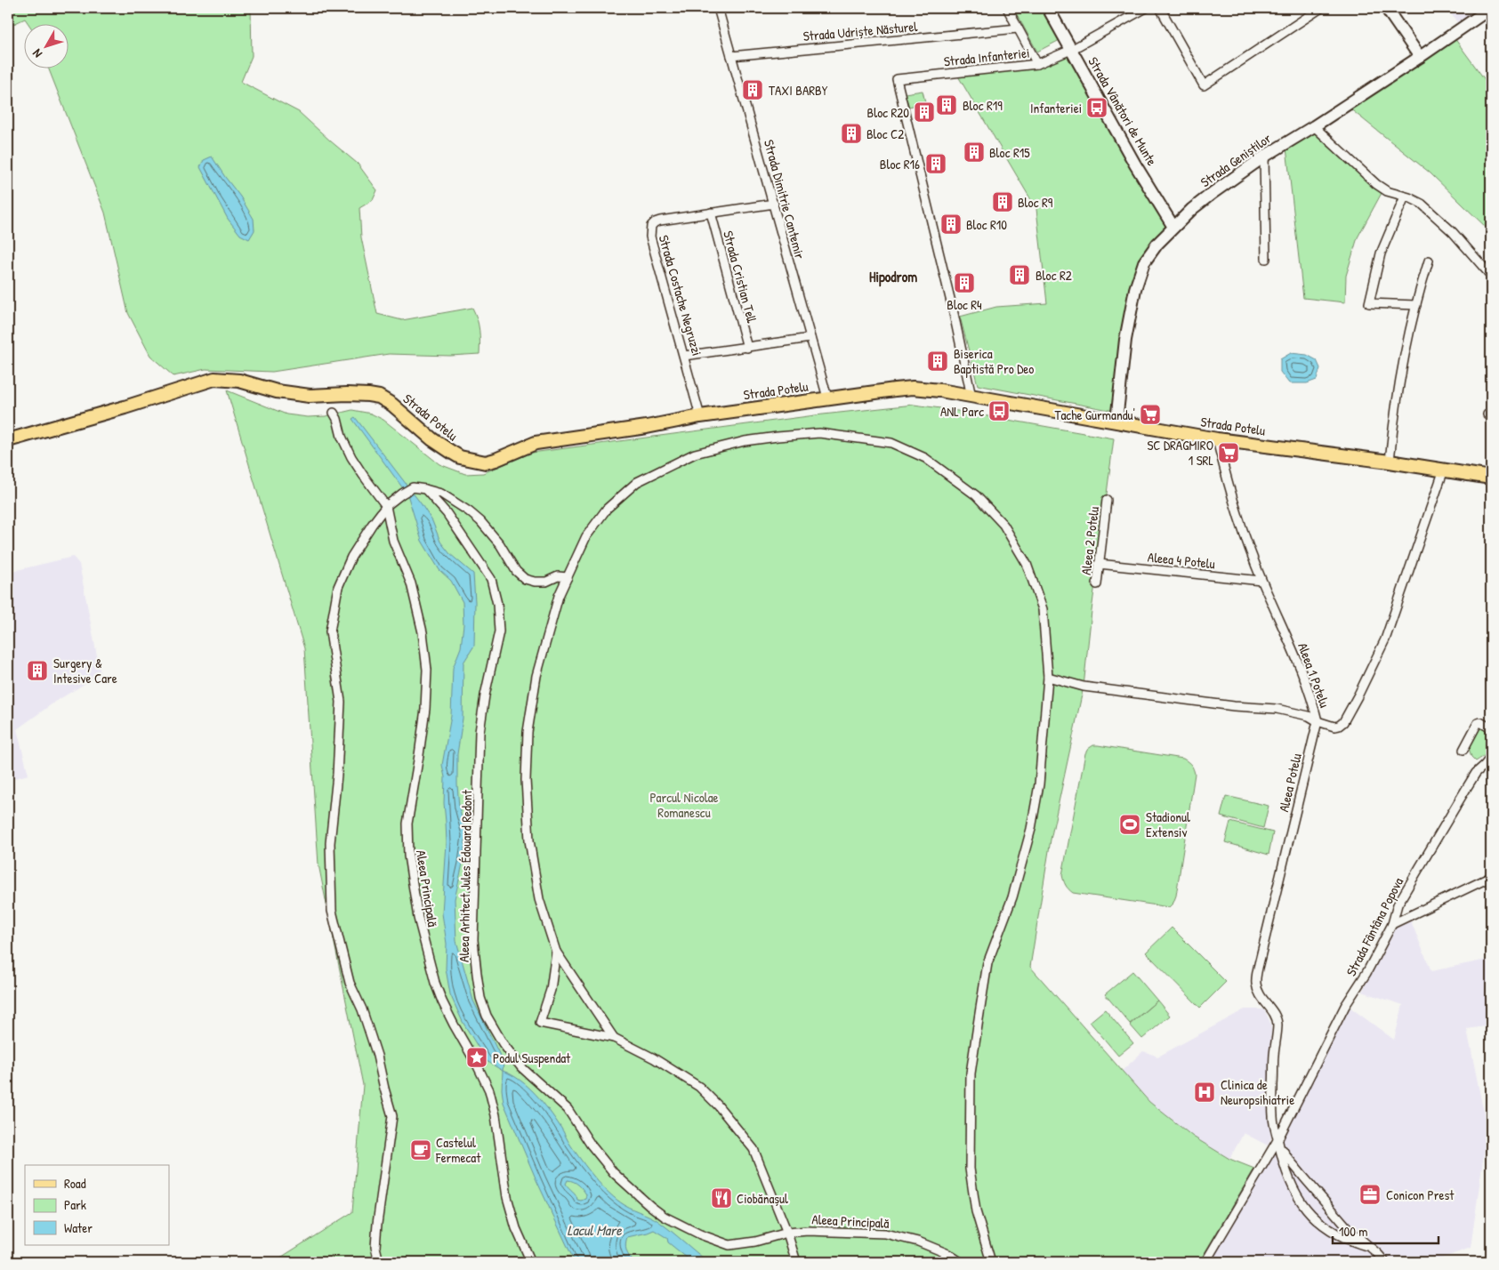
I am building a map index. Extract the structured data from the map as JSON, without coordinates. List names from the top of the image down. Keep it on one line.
{"streets":{"main road":["Strada Potelu"],"street":["Strada Udriște Năsturel","Strada Infanteriei","Strada Vânători de Munte","Strada Geniștilor","Strada Dimitrie Cantemir","Strada Cristian Tell","Strada Costache Negruzzi","Aleea 2 Potelu","Aleea 4 Potelu","Aleea 1 Potelu","Aleea Potelu","Aleea Arhitect Jules Édouard Redont","Aleea Principală","Strada Fântâna Popova"]},"crossings":[["Strada Udriște Năsturel","Strada Dimitrie Cantemir"],["Strada Infanteriei","Strada Vânători de Munte"],["Strada Infanteriei","Strada Potelu"],["Strada Vânători de Munte","Strada Geniștilor"],["Strada Geniștilor","Strada Potelu"],["Strada Dimitrie Cantemir","Strada Costache Negruzzi"],["Strada Dimitrie Cantemir","Strada Potelu"],["Strada Cristian Tell","Strada Costache Negruzzi"],["Strada Costache Negruzzi","Strada Potelu"],["Strada Potelu","Aleea 1 Potelu"],["Aleea 2 Potelu","Aleea 4 Potelu"],["Aleea 4 Potelu","Aleea 1 Potelu"],["Aleea 1 Potelu","Aleea Potelu"],["Aleea Potelu","Strada Fântâna Popova"],["Aleea Arhitect Jules Édouard Redont","Aleea Principală"]],"districts":["Hipodrom"],"water":["Lacul Mare"],"parks":["Parcul Nicolae Romanescu"],"places":{"building":["TAXI BARBY","Bloc R19","Bloc R20","Bloc C2","Bloc R15","Bloc R16","Bloc R9","Bloc R10","Bloc R2","Bloc R4","Biserica Baptistă Pro Deo","Surgery & Intesive Care"],"bus stop":["Infanteriei","ANL Parc"],"supermarket":["Tache Gurmandu'","SC DRAGMIRO 1 SRL"],"sports":["Stadionul Extensiv"],"place":["Podul Suspendat"],"hospital":["Clinica de Neuropsihiatrie"],"cafe":["Castelul Fermecat"],"office":["Conicon Prest"],"restaurant":["Ciobănașul"]},"legend":["Road","Park","Water"],"scale_bar":"100 m","north":"bottom left"}
